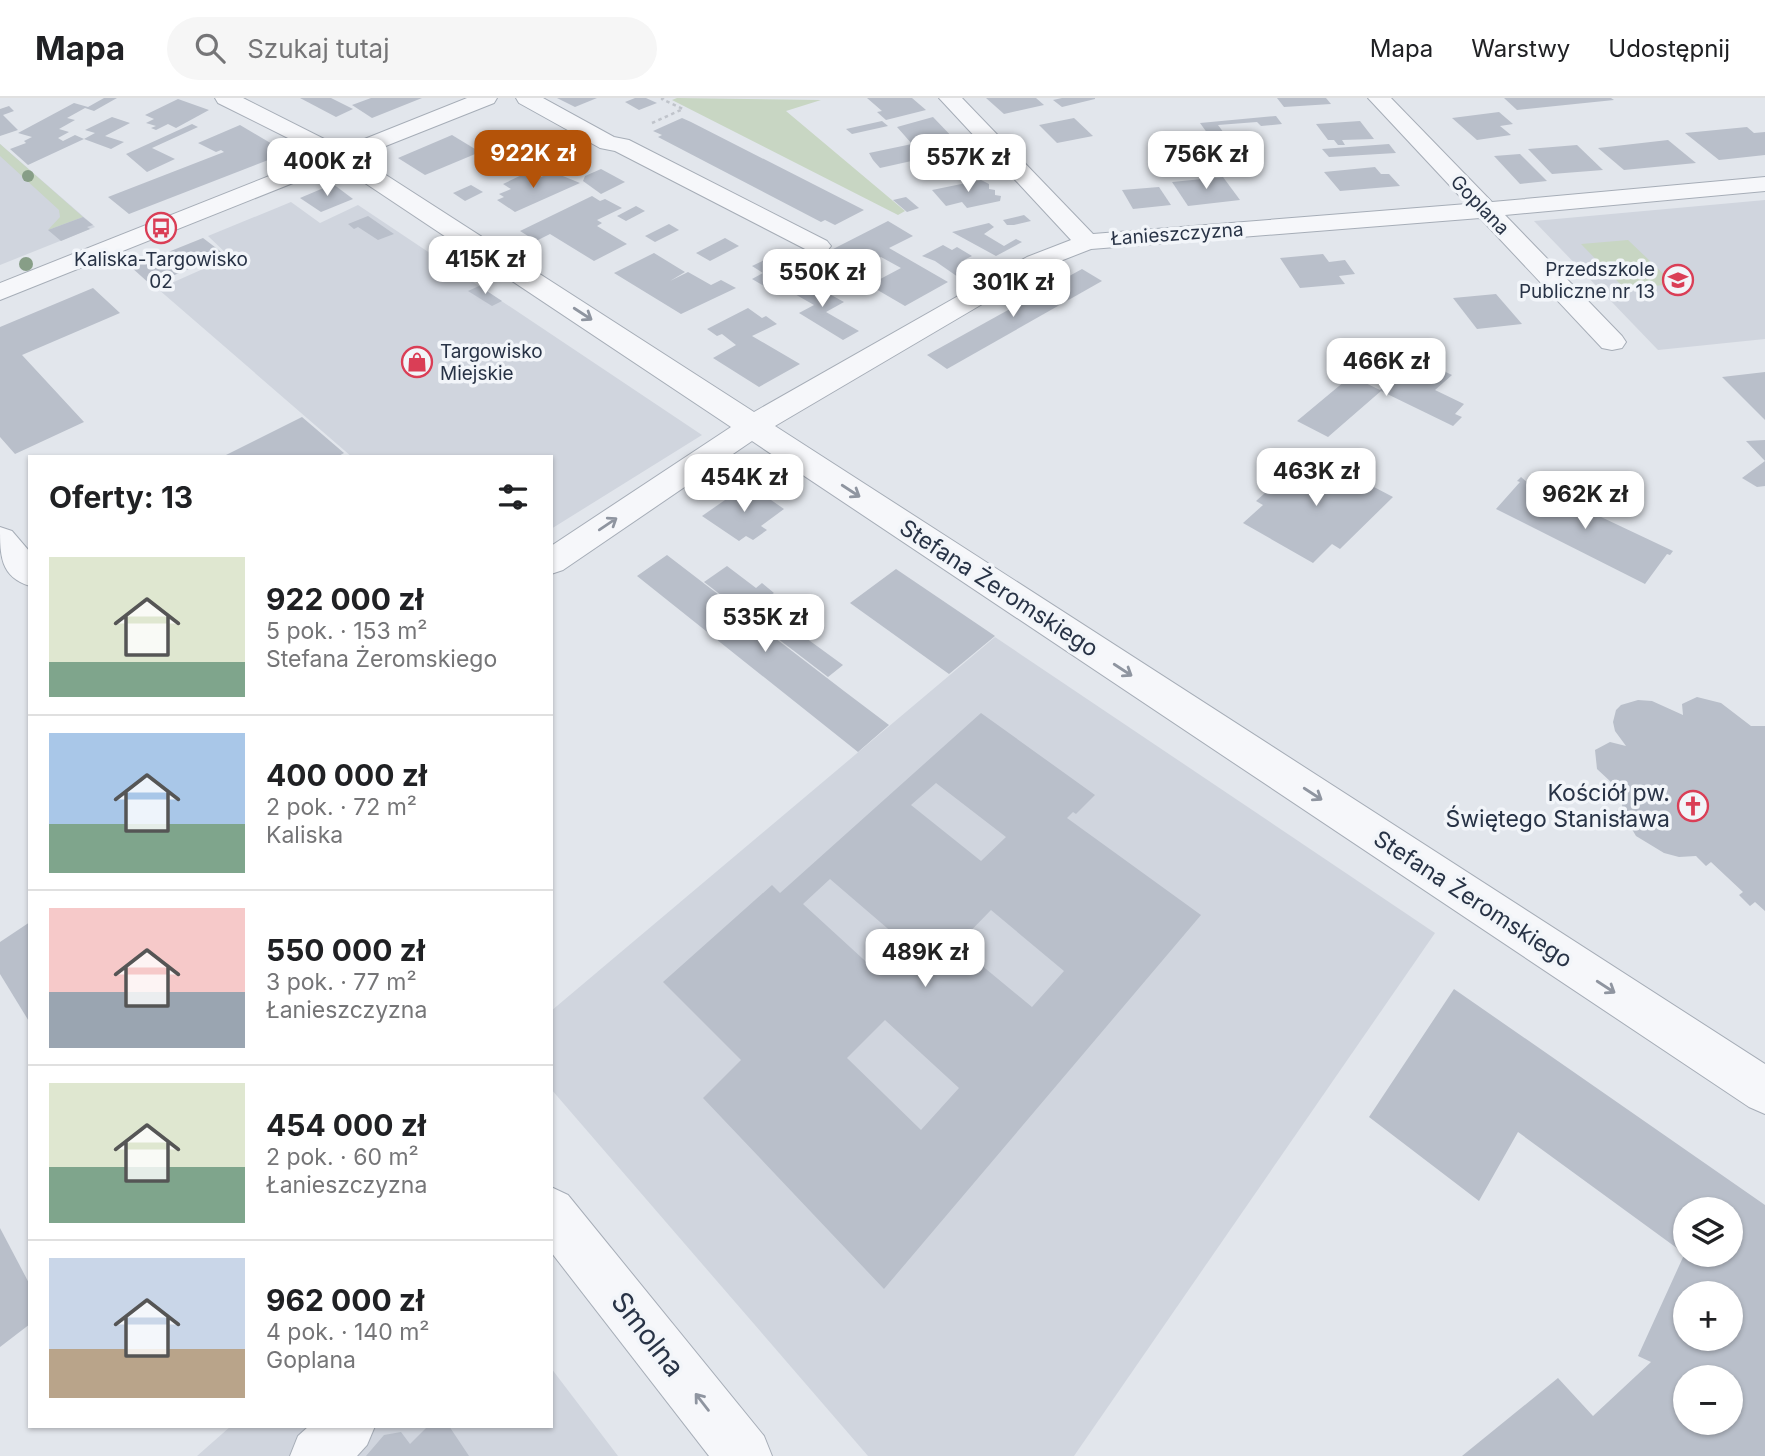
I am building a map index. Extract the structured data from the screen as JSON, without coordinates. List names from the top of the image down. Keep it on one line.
{"streets":{"street":["Goplana","Łanieszczyzna","Stefana Żeromskiego","Smolna"]},"crossings":[["Goplana","Łanieszczyzna"],["Łanieszczyzna","Stefana Żeromskiego"]],"one_way":["Stefana Żeromskiego","Smolna"],"places":{"bus stop":["Kaliska-Targowisko 02"],"school or university":["Przedszkole Publiczne nr 13"],"shop":["Targowisko Miejskie"],"church":["Kościół pw. Świętego Stanisława"]},"page":{"header":"Mapa","search":"Szukaj tutaj","nav":["Mapa","Warstwy","Udostępnij"],"price":["922K zł","756K zł","557K zł","400K zł","415K zł","550K zł","301K zł","466K zł","463K zł","454K zł","962K zł","535K zł","489K zł"],"heading":"Oferty: 13","list":[{"name":"922 000 zł","note":"5 pok. · 153 m² · Stefana Żeromskiego"},{"name":"400 000 zł","note":"2 pok. · 72 m² · Kaliska"},{"name":"550 000 zł","note":"3 pok. · 77 m² · Łanieszczyzna"},{"name":"454 000 zł","note":"2 pok. · 60 m² · Łanieszczyzna"},{"name":"962 000 zł","note":"4 pok. · 140 m² · Goplana"}],"map_buttons":["+","−"]}}
